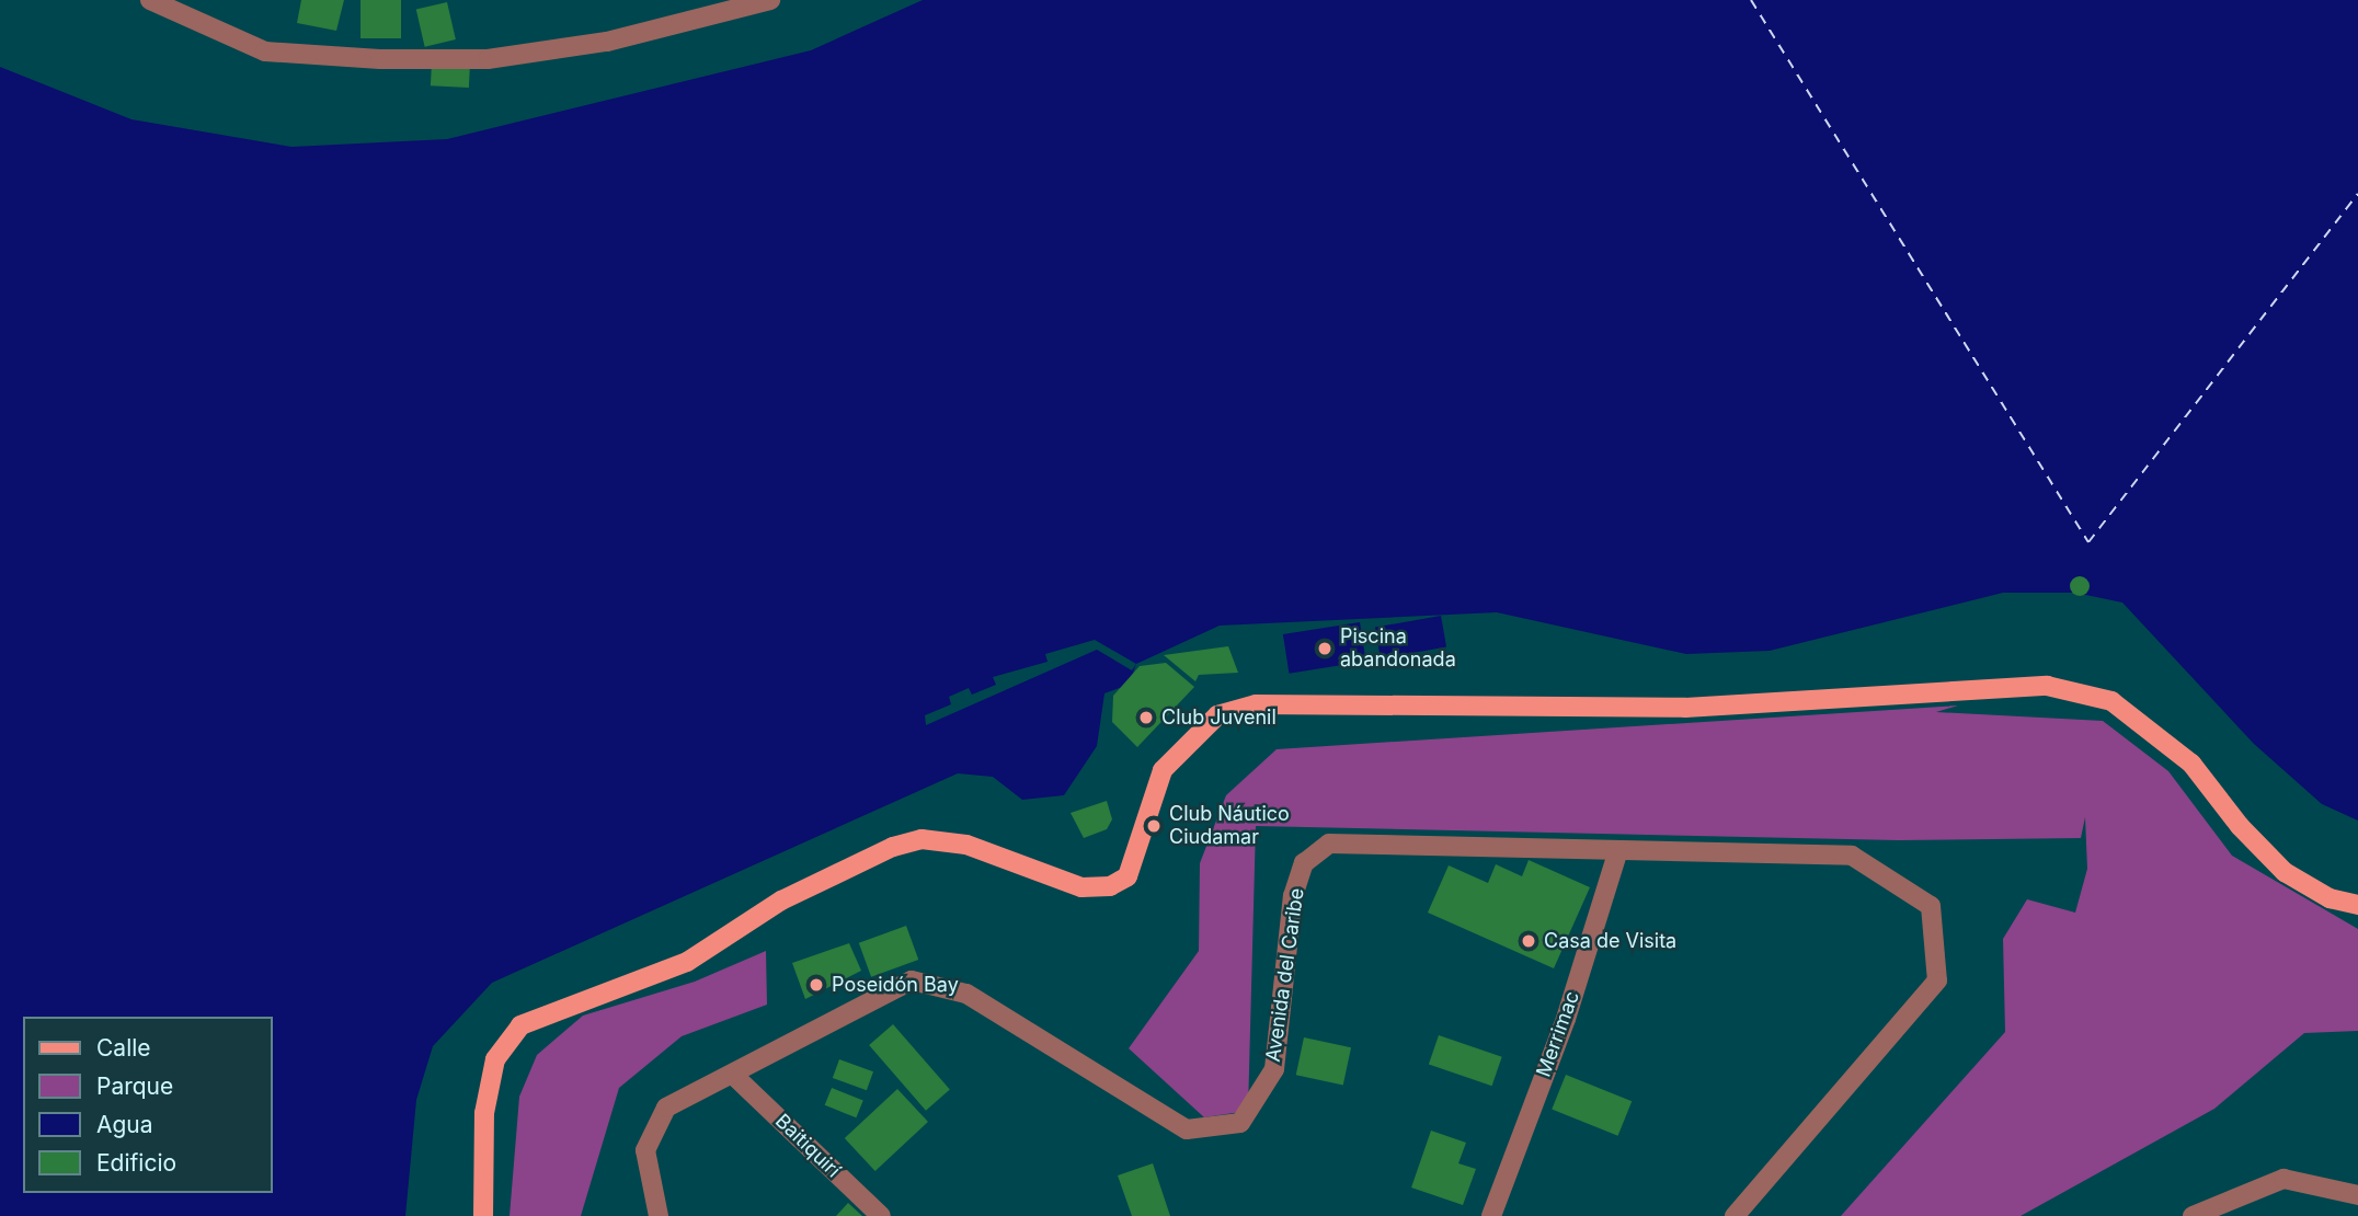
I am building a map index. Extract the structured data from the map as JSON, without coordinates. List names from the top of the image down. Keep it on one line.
{"streets":{"street":["Avenida del Caribe","Merrimac","Baitiquirí"]},"crossings":[["Avenida del Caribe","Merrimac"],["Avenida del Caribe","Baitiquirí"]],"places":["Piscina abandonada","Club Juvenil","Club Náutico Ciudamar","Casa de Visita","Poseidón Bay"],"legend":["Calle","Parque","Agua","Edificio"]}
